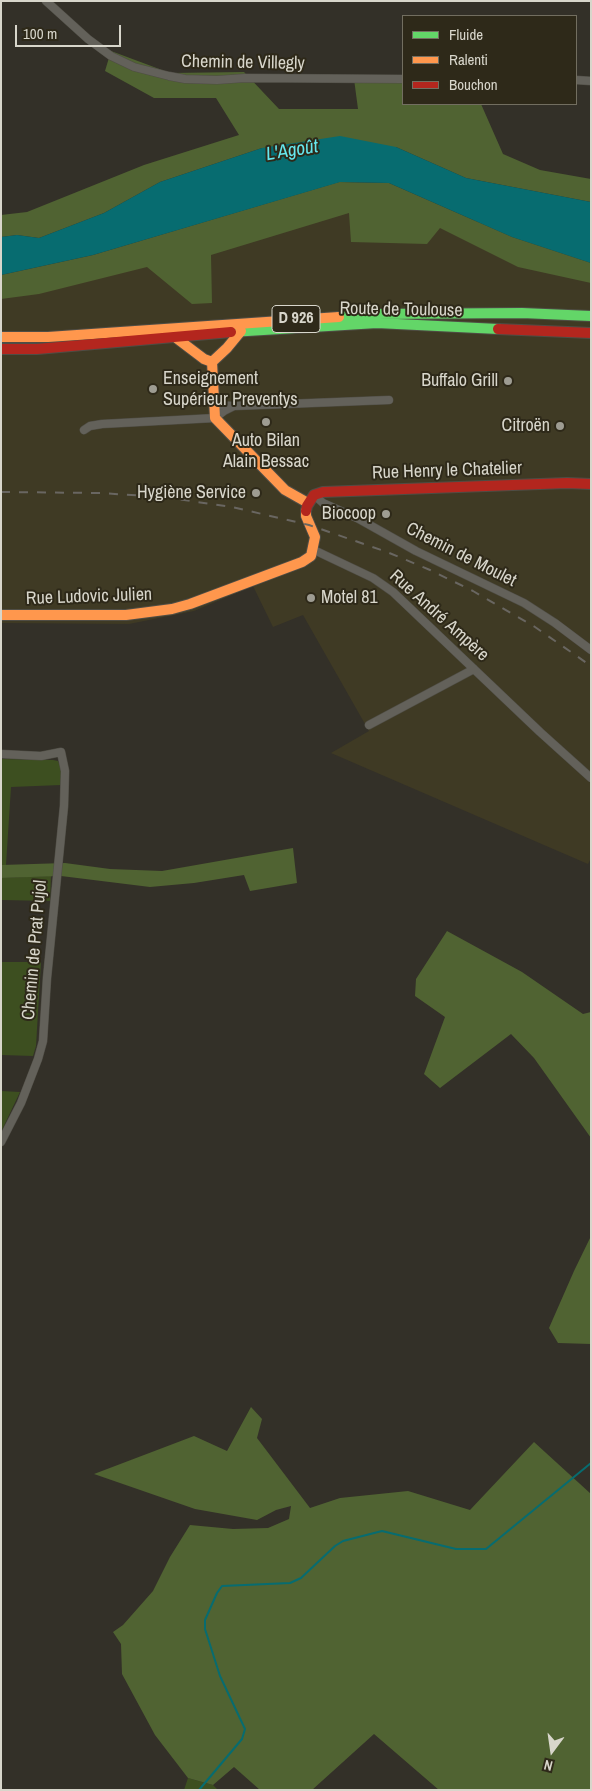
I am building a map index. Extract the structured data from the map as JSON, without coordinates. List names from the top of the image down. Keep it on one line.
{"streets":{"main road":["Route de Toulouse","D 926","Rue Henry le Chatelier","Rue Ludovic Julien"],"street":["Chemin de Villegly","Chemin de Moulet","Rue André Ampère","Chemin de Prat Pujol"]},"crossings":[["Rue Henry le Chatelier","Chemin de Moulet"],["Rue Ludovic Julien","Rue André Ampère"]],"water":["L'Agoût"],"places":["Buffalo Grill","Enseignement Supérieur Preventys","Auto Bilan Alain Bessac","Citroën","Hygiène Service","Biocoop","Motel 81"],"legend":["Fluide","Ralenti","Bouchon"],"scale_bar":"100 m","north":"bottom"}
